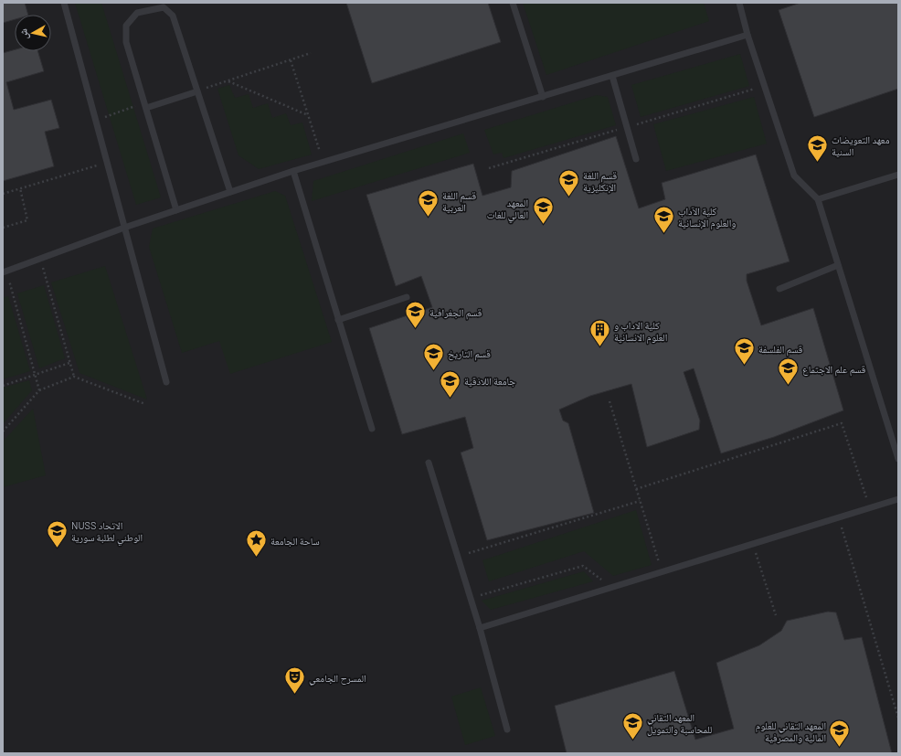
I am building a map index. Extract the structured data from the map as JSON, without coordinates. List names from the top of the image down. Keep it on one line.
{"places":{"school or university":["معهد التعويضات السنية","قسم اللغة الإنكليزية","قسم اللغة العربية","المعهد العالي للغات","كلية الآداب والعلوم الإنسانية","قسم الجغرافية","قسم الفلسفة","قسم التاريخ","قسم علم الاجتماع","جامعة اللاذقية","NUSS الاتحاد الوطني لطلبة سورية","المعهد التقاني للمحاسبة والتمويل","المعهد التقاني للعلوم المالية والمصرفية"],"building":["كلية الاداب و العلوم الانسانية"],"place":["ساحة الجامعة"],"theatre":["المسرح الجامعي"]},"north":"left"}
